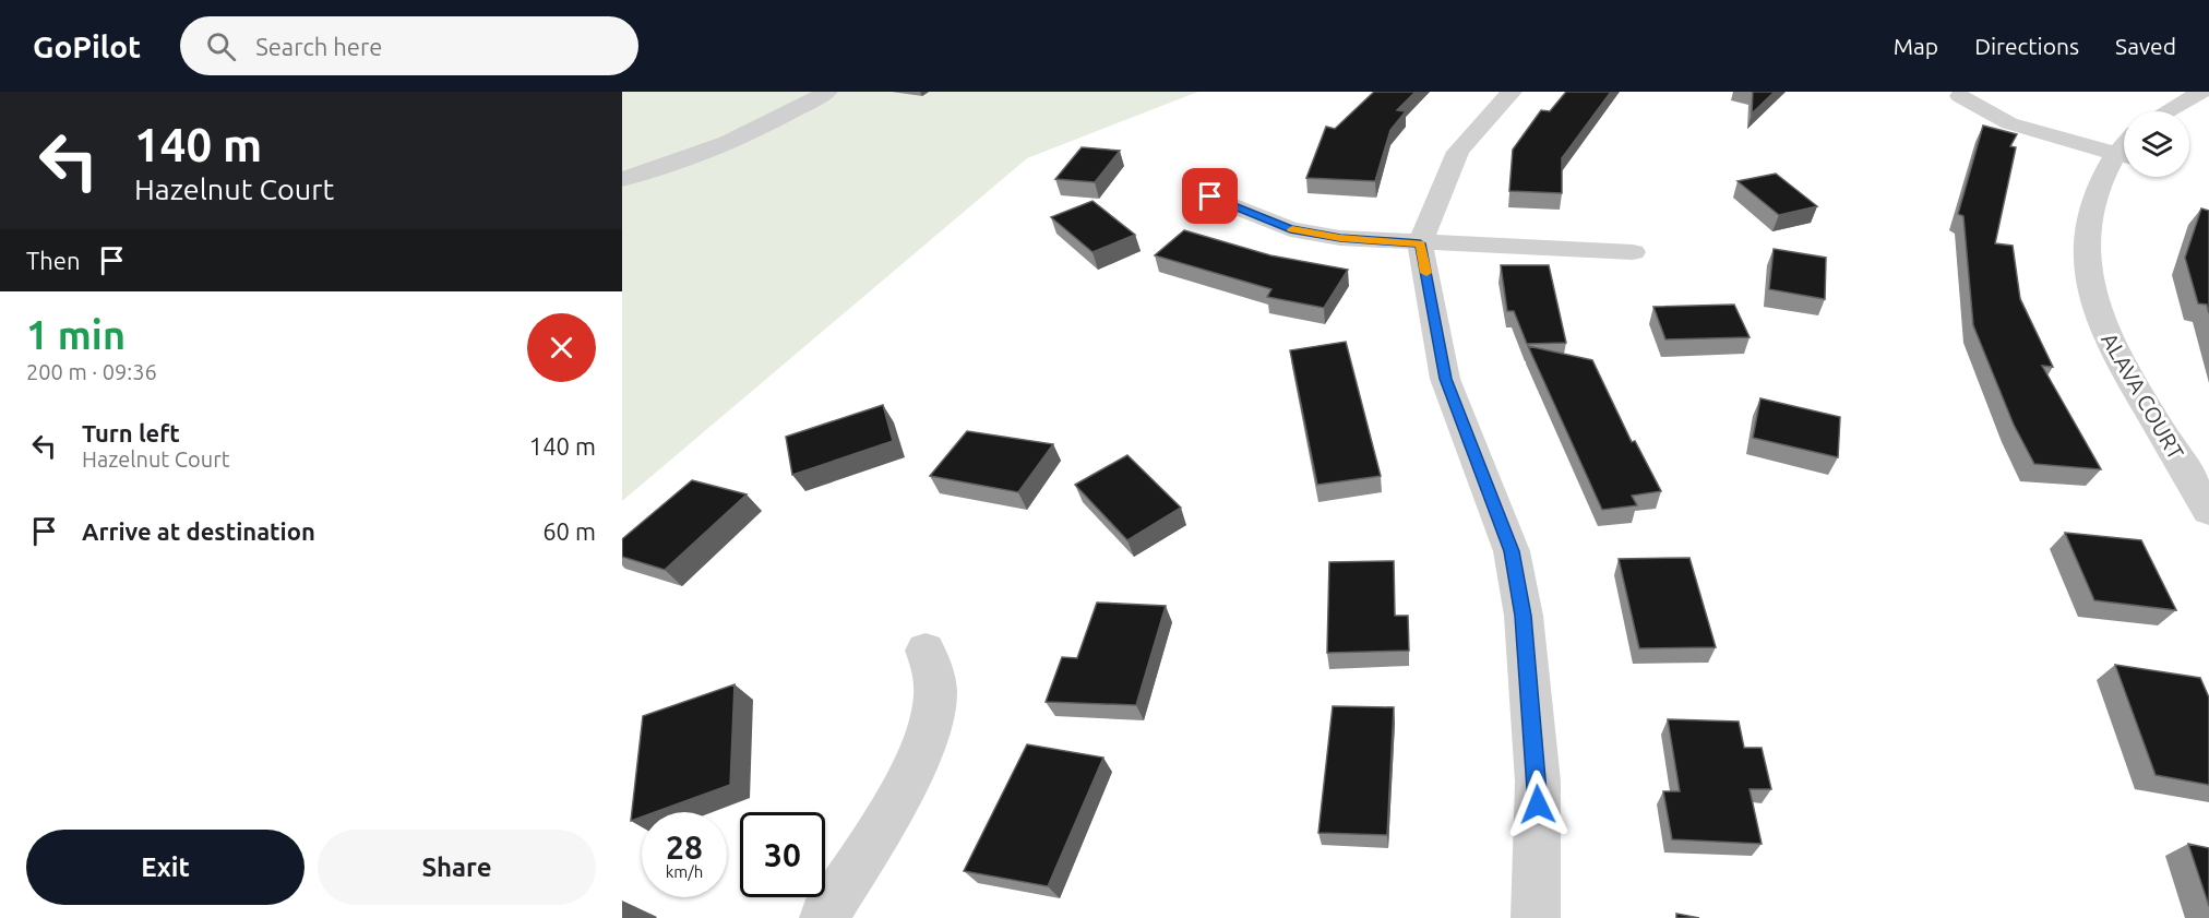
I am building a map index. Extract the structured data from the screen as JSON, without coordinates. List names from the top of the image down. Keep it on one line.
{"streets":{"street":["ALAVA COURT"]},"page":{"header":"GoPilot","search":"Search here","nav":["Map","Directions","Saved"],"turn":["140 m","Hazelnut Court"],"then":"Then","heading":["1 min","200 m · 09:36"],"list":[{"name":"Turn left","note":"Hazelnut Court","value":"140 m"},{"name":"Arrive at destination","value":"60 m"}],"speed":"28 km/h","limit":"30","buttons":["Exit","Share"]}}
